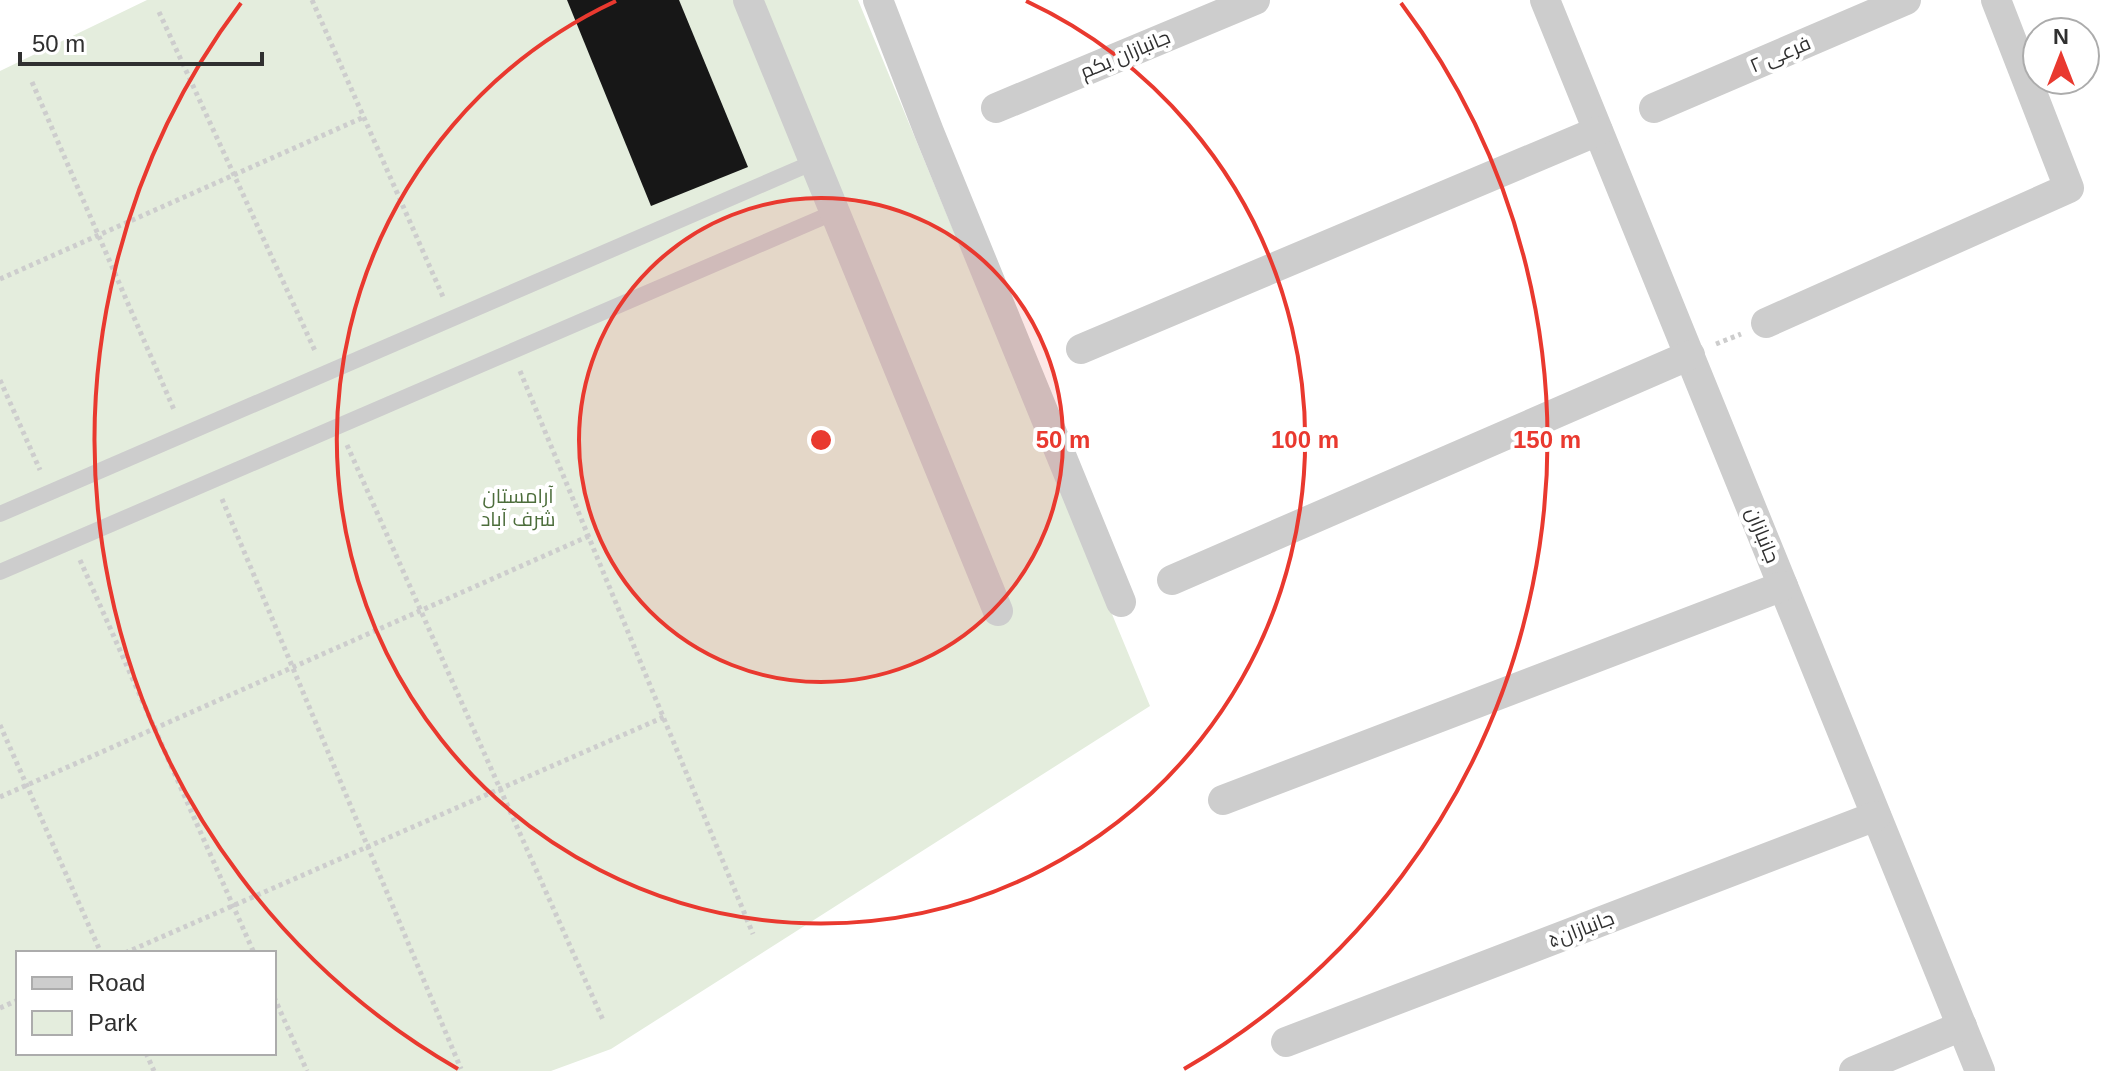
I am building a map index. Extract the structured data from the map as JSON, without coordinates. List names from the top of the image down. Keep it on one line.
{"streets":{"street":["جانبازان یکم","فرعی ۲","جانبازان","جانبازان۵"]},"crossings":[["جانبازان","جانبازان۵"]],"parks":["آرامستان شرف آباد"],"legend":["Road","Park"],"scale_bar":"50 m","north":"top","rings":["50 m","100 m","150 m"]}
